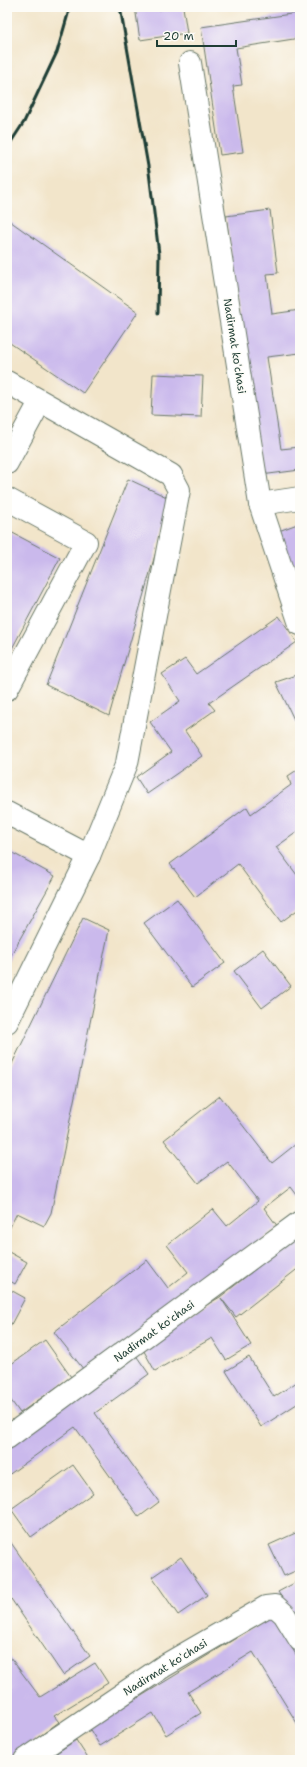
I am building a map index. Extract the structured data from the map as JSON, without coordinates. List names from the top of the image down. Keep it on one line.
{"streets":{"street":["Nadirmat koʻchasi"]},"scale_bar":"20 m"}
